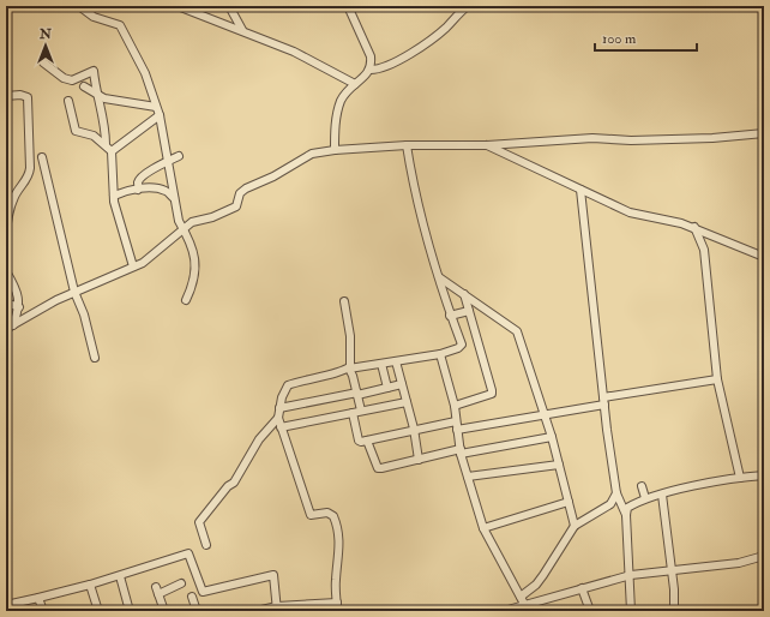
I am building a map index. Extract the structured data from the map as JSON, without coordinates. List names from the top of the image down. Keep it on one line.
{"scale_bar":"100 m","north":"top"}
